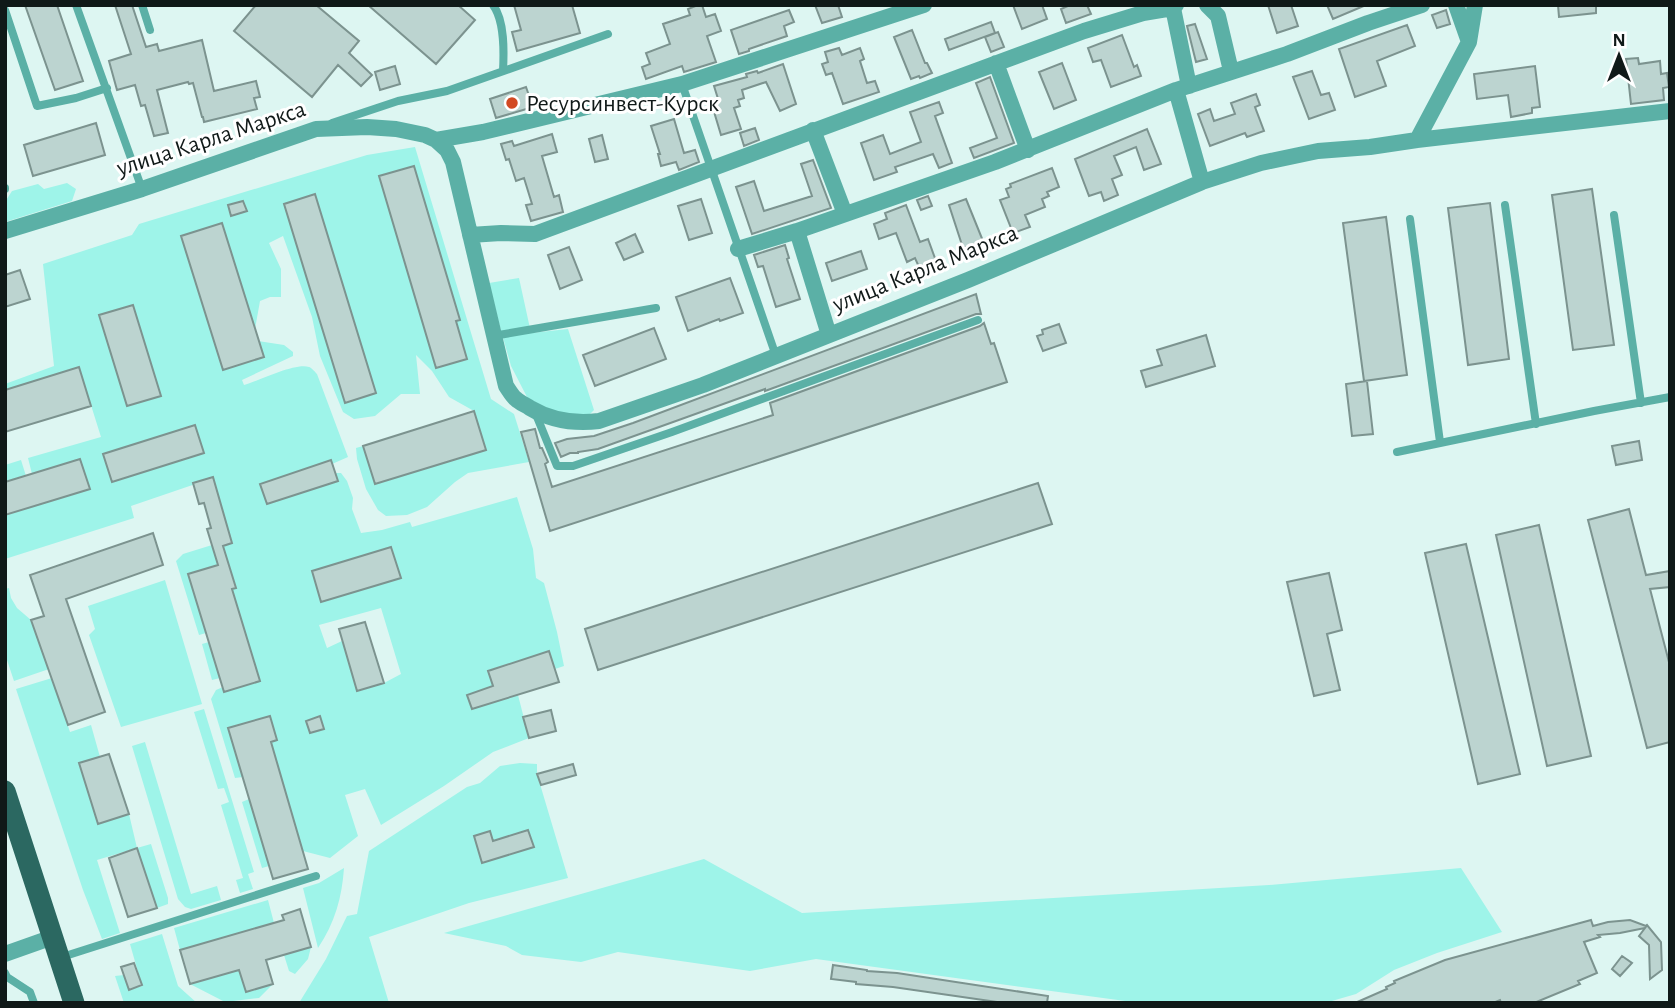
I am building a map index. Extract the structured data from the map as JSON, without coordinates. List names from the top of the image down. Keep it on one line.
{"streets":{"street":["улица Карла Маркса"]},"places":["Ресурсинвест-Курск"],"north":"top"}
